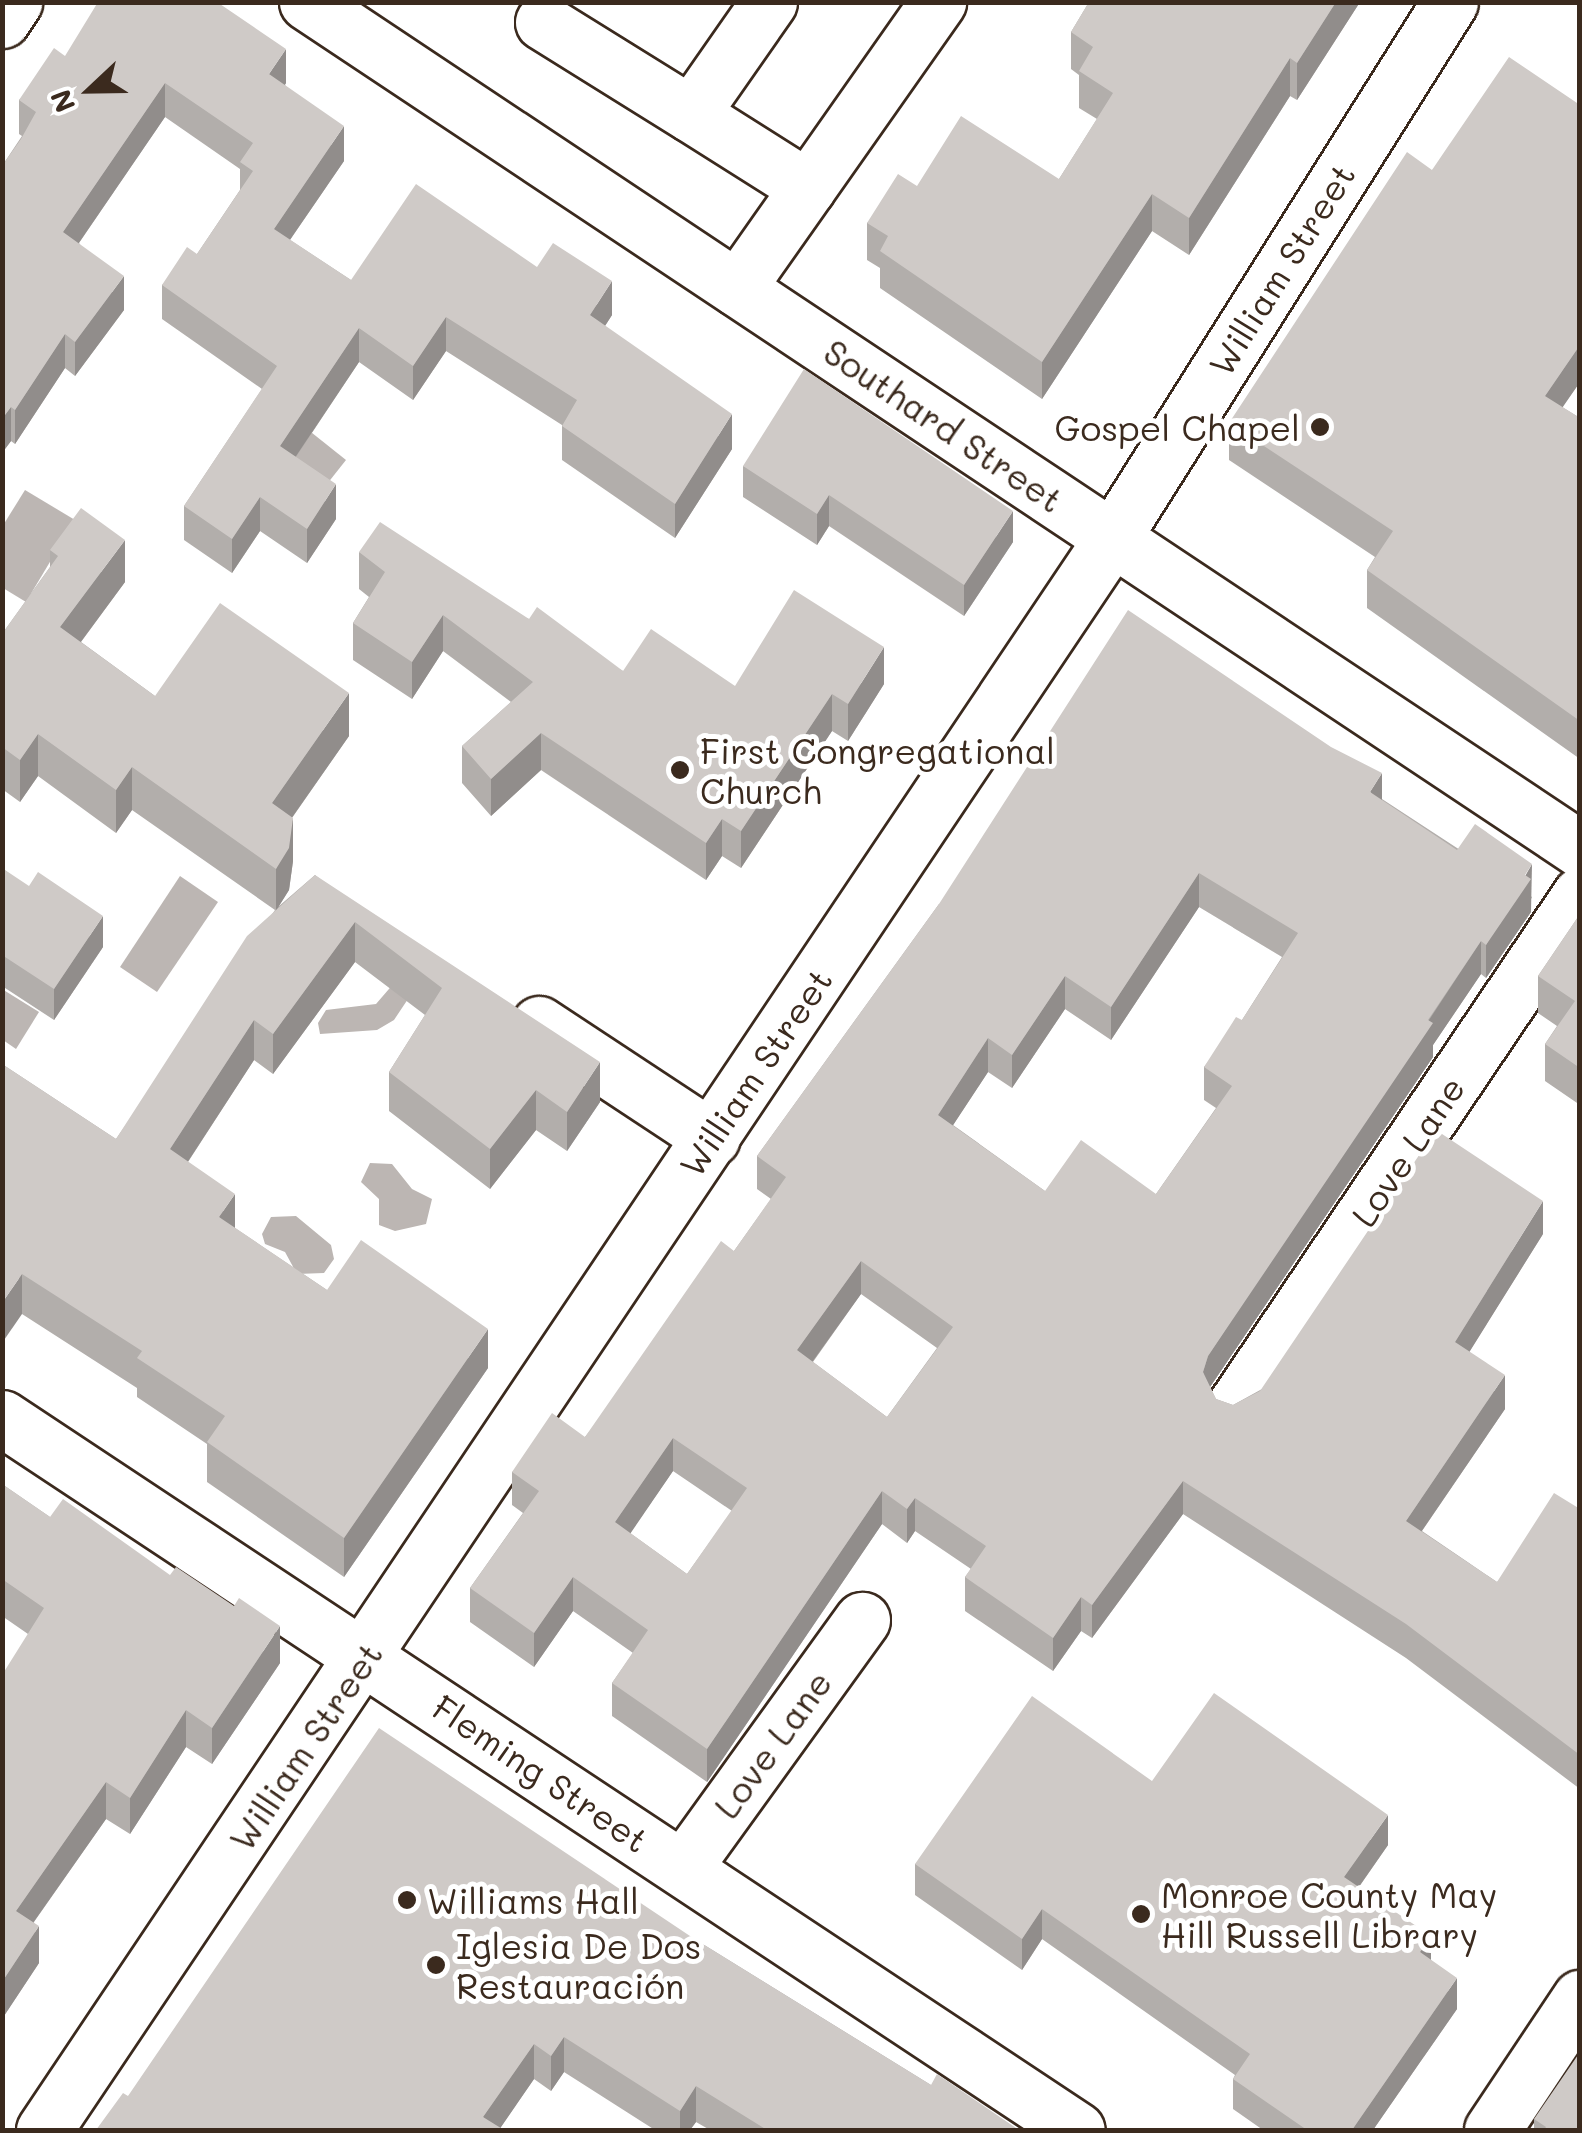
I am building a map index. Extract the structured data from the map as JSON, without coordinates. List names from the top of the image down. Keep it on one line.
{"streets":{"street":["William Street","Southard Street","Love Lane","Fleming Street"]},"crossings":[["William Street","Southard Street"],["William Street","Fleming Street"],["Love Lane","Fleming Street"]],"places":["Gospel Chapel","First Congregational Church","Williams Hall","Monroe County May Hill Russell Library","Iglesia De Dos Restauración"],"north":"left"}
